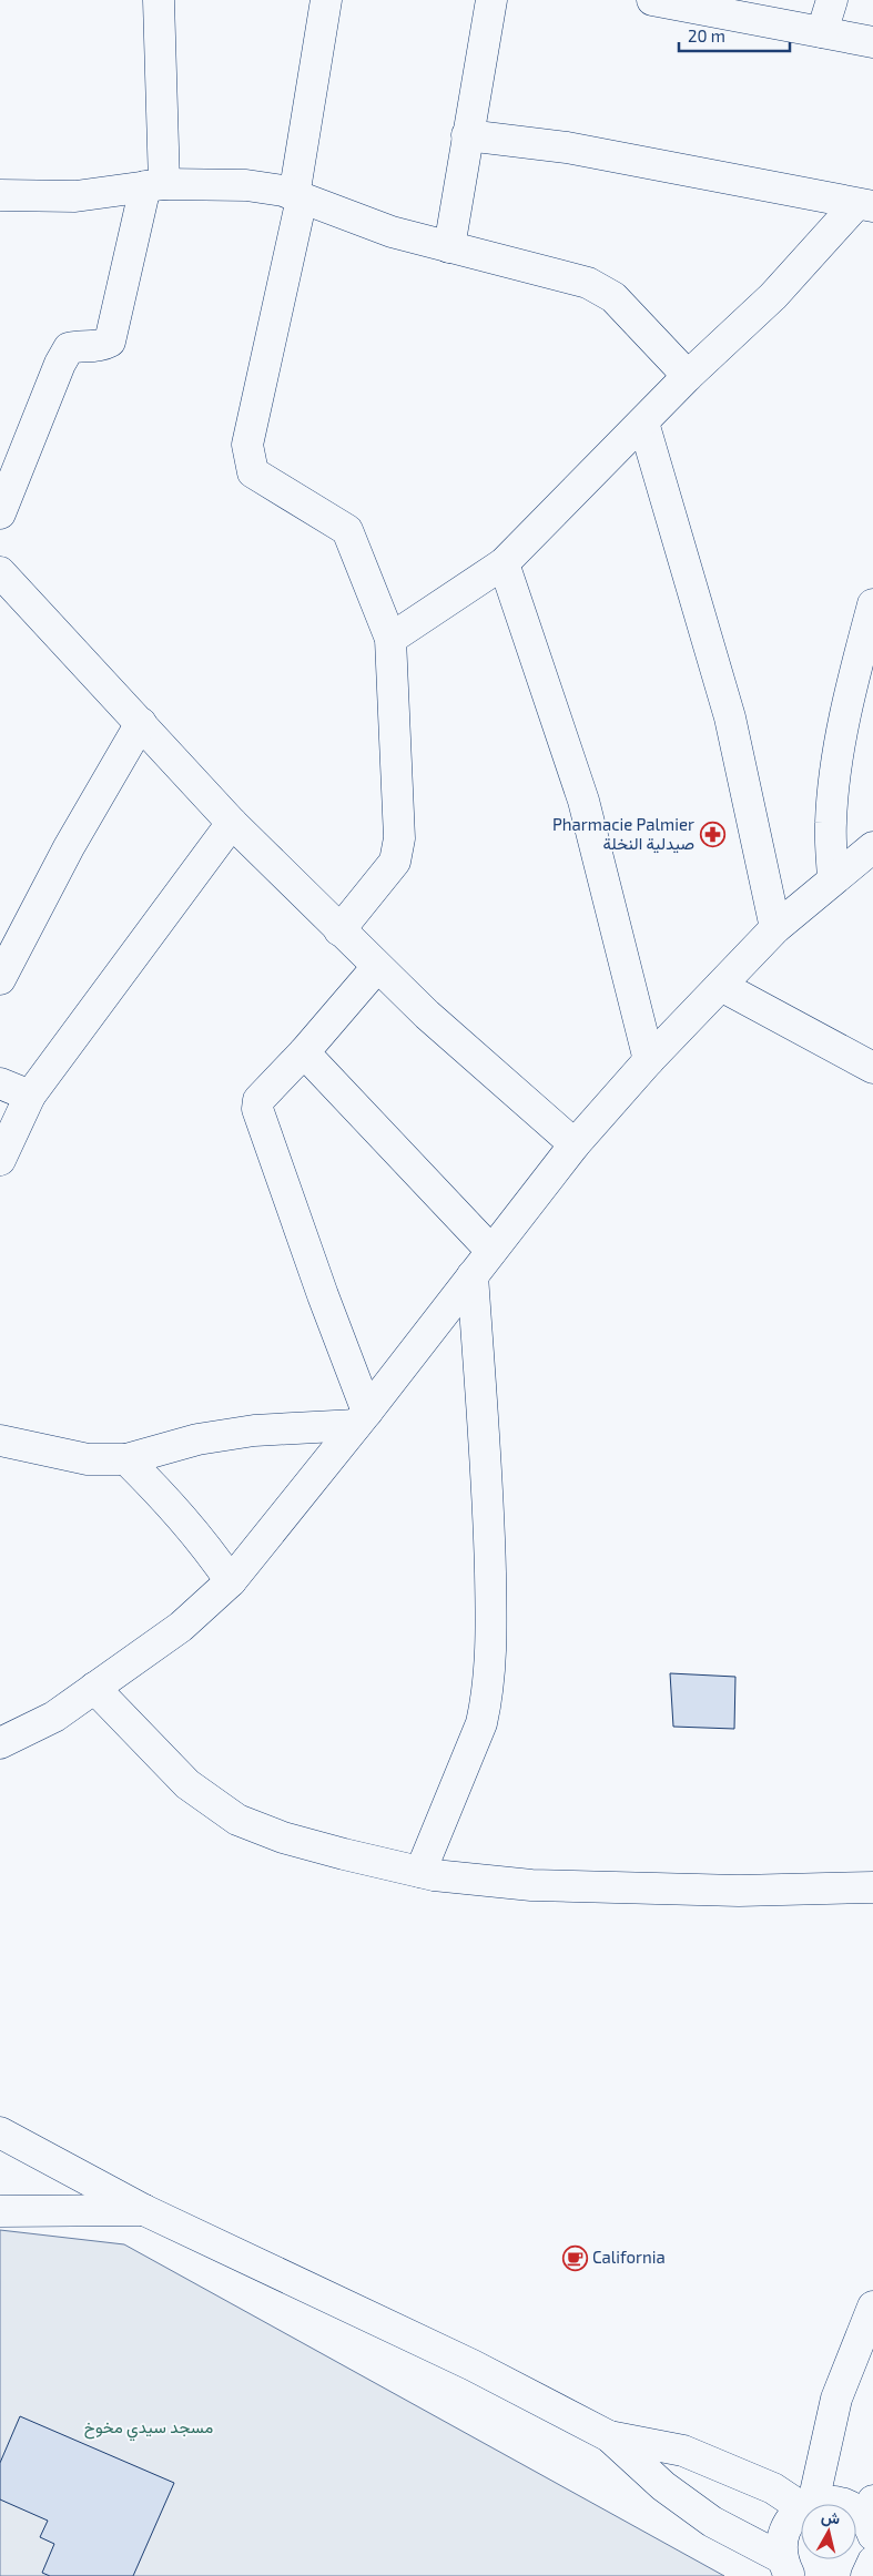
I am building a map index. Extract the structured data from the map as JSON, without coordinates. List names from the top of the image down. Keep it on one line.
{"parks":["مسجد سيدي مخوخ"],"places":{"pharmacy":["Pharmacie Palmier صيدلية النخلة"],"cafe":["California"]},"scale_bar":"20 m","north":"top"}
